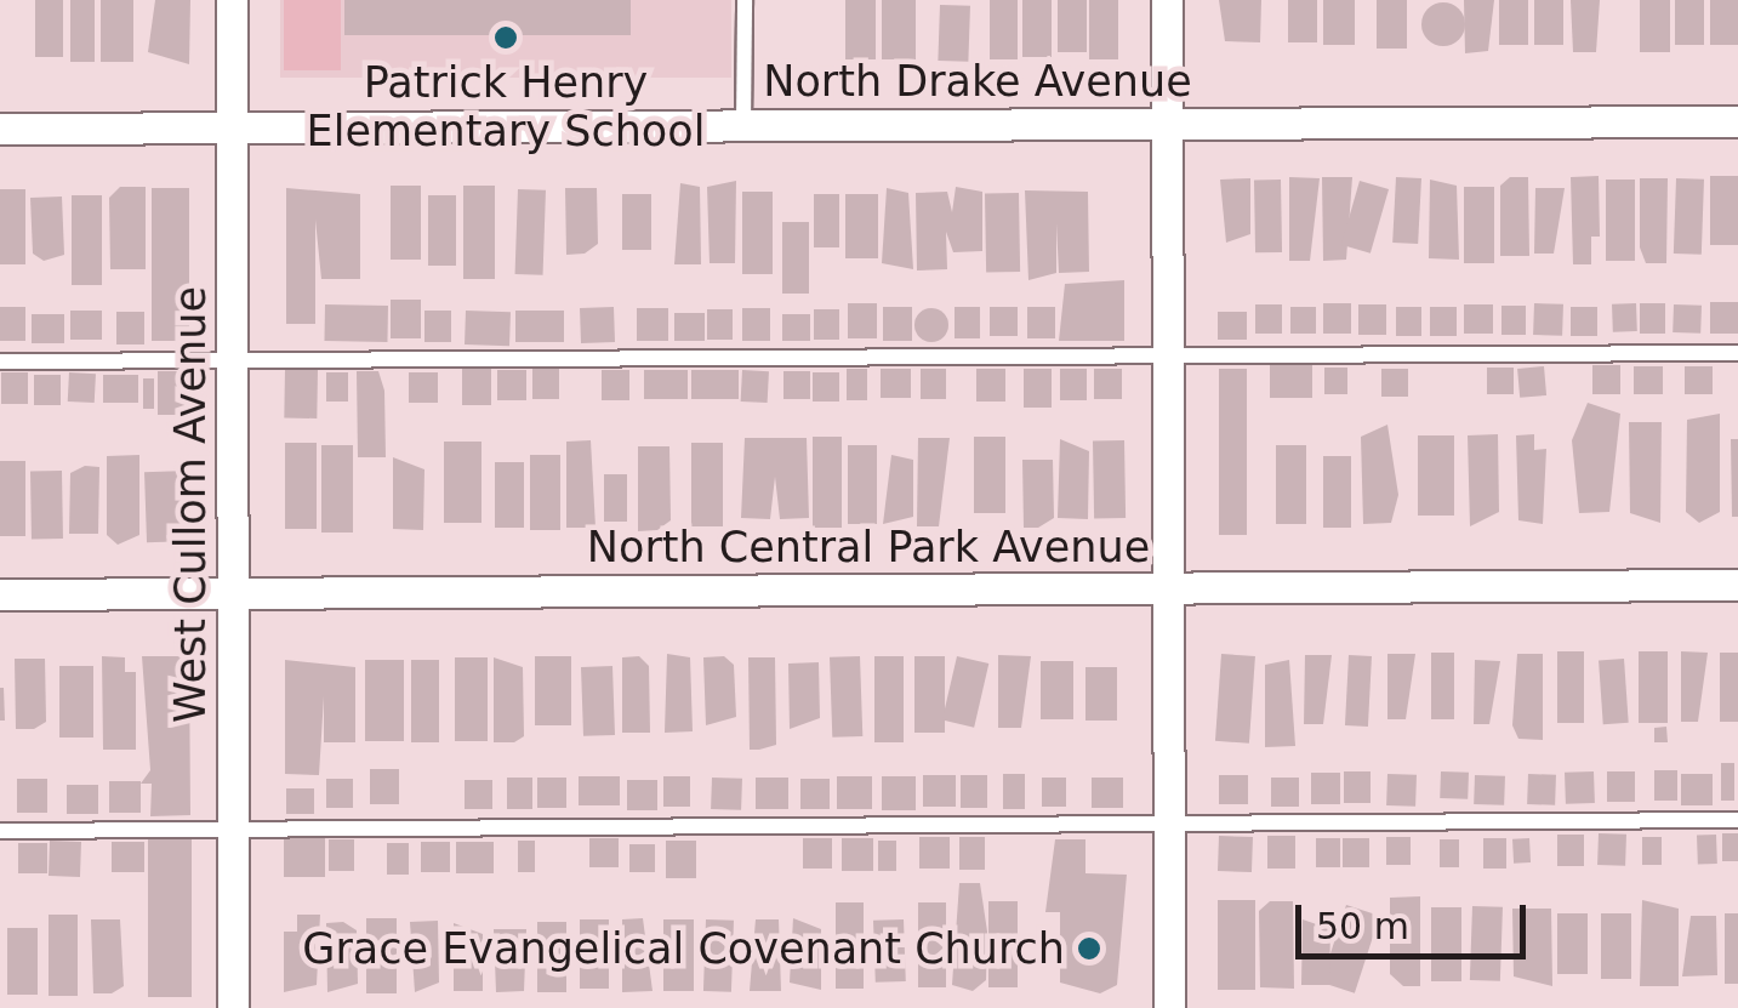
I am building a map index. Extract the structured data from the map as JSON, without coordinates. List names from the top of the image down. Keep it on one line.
{"streets":{"street":["North Drake Avenue","West Cullom Avenue","North Central Park Avenue"]},"crossings":[["North Drake Avenue","West Cullom Avenue"],["West Cullom Avenue","North Central Park Avenue"]],"places":["Patrick Henry Elementary School","Grace Evangelical Covenant Church"],"scale_bar":"50 m"}
